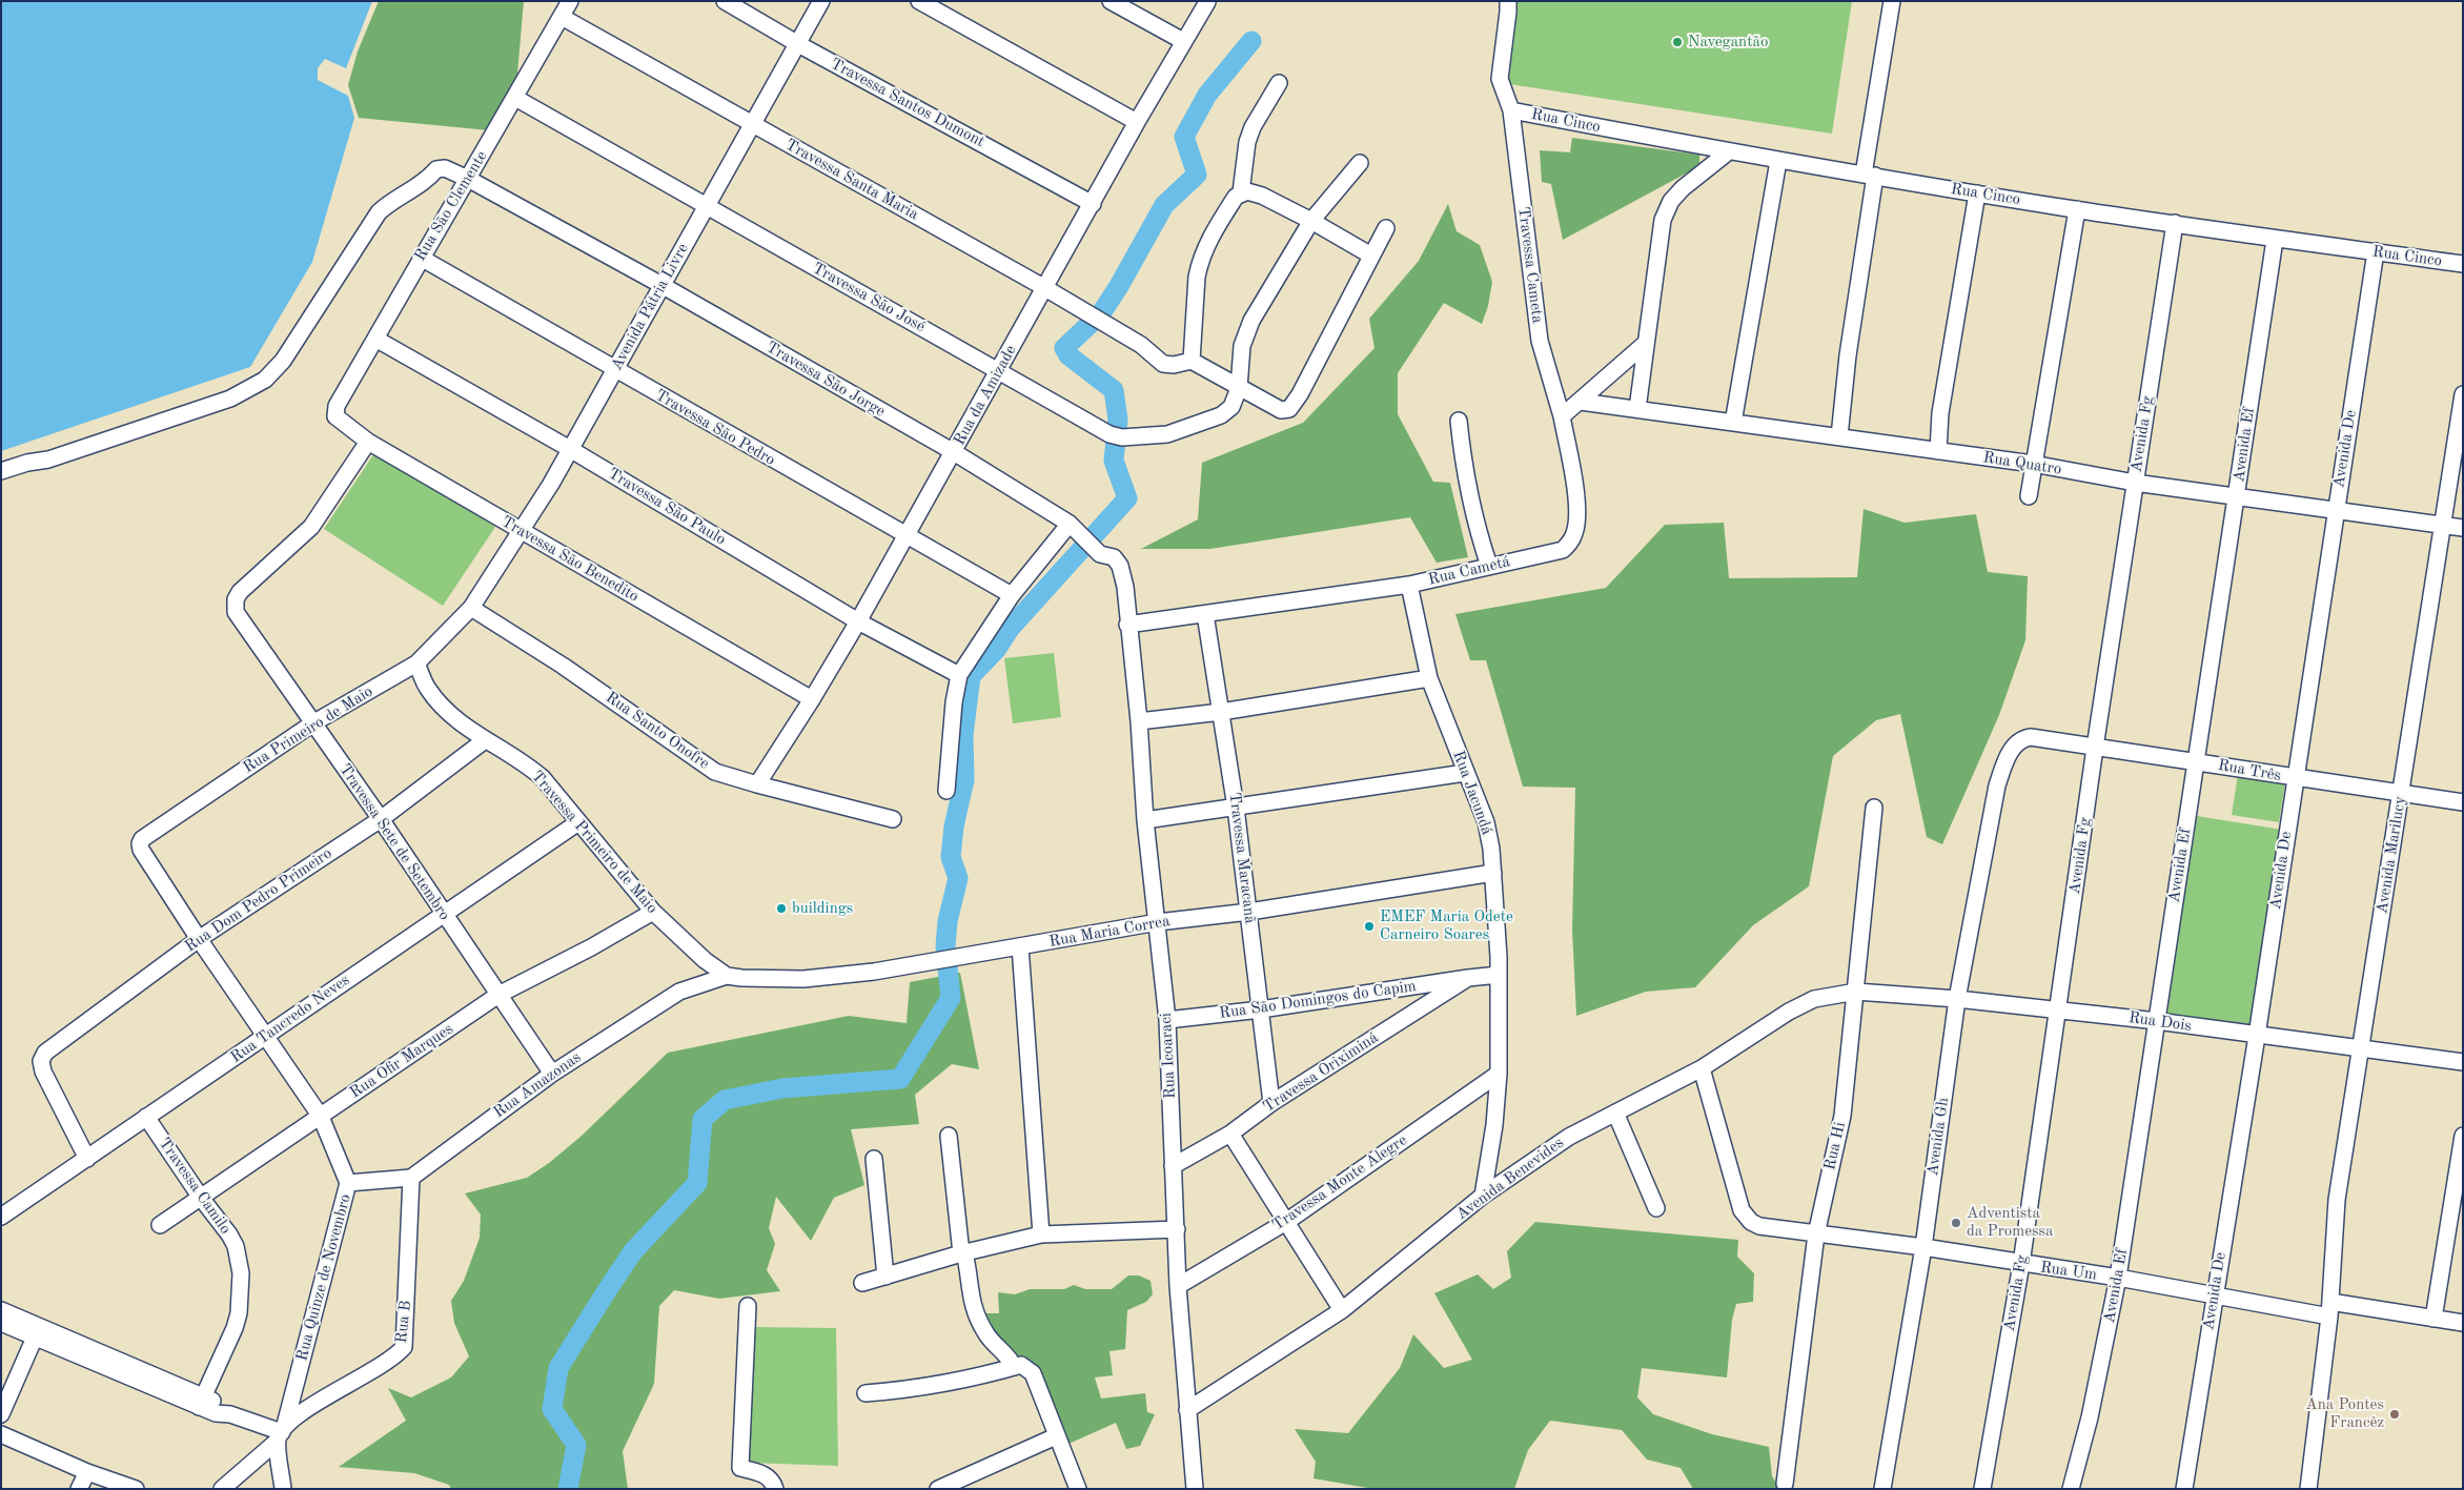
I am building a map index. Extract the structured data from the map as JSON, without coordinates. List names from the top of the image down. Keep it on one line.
{"streets":{"street":["Travessa Santos Dumont","Rua Cinco","Travessa Santa Maria","Rua São Clemente","Travessa Cameta","Travessa São José","Avenida Pátria Livre","Travessa São Jorge","Rua da Amizade","Travessa São Pedro","Avenida Fg","Avenida Ef","Avenida De","Rua Quatro","Travessa São Paulo","Travessa São Benedito","Rua Cametá","Rua Primeiro de Maio","Rua Santo Onofre","Rua Três","Rua Jacundá","Travessa Sete de Setembro","Travessa Primeiro de Maio","Avenida Marilucy","Travessa Maracanã","Rua Dom Pedro Primeiro","Rua Maria Correa","Rua São Domingos do Capim","Rua Tancredo Neves","Rua Dois","Rua Icoaraci","Rua Ofir Marques","Travessa Oriximiná","Rua Amazonas","Avenida Gh","Rua Hi","Avenida Benevides","Travessa Monte Alegre","Travessa Camilo","Rua Um","Rua Quinze de Novembro","Rua B"]},"crossings":[["Travessa Santos Dumont","Avenida Pátria Livre"],["Travessa Santos Dumont","Rua da Amizade"],["Rua Cinco","Travessa Cameta"],["Rua Cinco","Avenida Fg"],["Rua Cinco","Avenida Ef"],["Rua Cinco","Avenida De"],["Travessa Santa Maria","Rua São Clemente"],["Travessa Santa Maria","Avenida Pátria Livre"],["Travessa Santa Maria","Rua da Amizade"],["Rua São Clemente","Travessa São José"],["Rua São Clemente","Travessa São Jorge"],["Rua São Clemente","Travessa São Pedro"],["Rua São Clemente","Travessa São Paulo"],["Rua São Clemente","Travessa São Benedito"],["Travessa Cameta","Rua Cametá"],["Travessa São José","Avenida Pátria Livre"],["Travessa São José","Rua da Amizade"],["Avenida Pátria Livre","Travessa São Jorge"],["Avenida Pátria Livre","Travessa São Pedro"],["Avenida Pátria Livre","Travessa São Paulo"],["Avenida Pátria Livre","Travessa São Benedito"],["Avenida Pátria Livre","Rua Primeiro de Maio"],["Avenida Pátria Livre","Rua Santo Onofre"],["Travessa São Jorge","Rua da Amizade"],["Travessa São Jorge","Rua Cametá"],["Travessa São Jorge","Rua Icoaraci"],["Rua da Amizade","Travessa São Pedro"],["Rua da Amizade","Travessa São Paulo"],["Rua da Amizade","Travessa São Benedito"],["Rua da Amizade","Rua Santo Onofre"],["Avenida Fg","Rua Quatro"],["Avenida Fg","Rua Três"],["Avenida Fg","Rua Dois"],["Avenida Fg","Rua Um"],["Avenida Ef","Rua Quatro"],["Avenida Ef","Rua Três"],["Avenida Ef","Rua Dois"],["Avenida Ef","Rua Um"],["Avenida De","Rua Quatro"],["Avenida De","Rua Três"],["Avenida De","Rua Dois"],["Avenida De","Rua Um"],["Rua Quatro","Avenida Marilucy"],["Travessa São Benedito","Travessa Sete de Setembro"],["Rua Cametá","Rua Jacundá"],["Rua Cametá","Travessa Maracanã"],["Rua Cametá","Rua Icoaraci"],["Rua Primeiro de Maio","Rua Santo Onofre"],["Rua Primeiro de Maio","Travessa Sete de Setembro"],["Rua Primeiro de Maio","Travessa Primeiro de Maio"],["Rua Primeiro de Maio","Rua Quinze de Novembro"],["Rua Três","Avenida Marilucy"],["Rua Três","Avenida Gh"],["Rua Jacundá","Rua Maria Correa"],["Rua Jacundá","Rua São Domingos do Capim"],["Rua Jacundá","Avenida Benevides"],["Rua Jacundá","Travessa Monte Alegre"],["Travessa Sete de Setembro","Rua Dom Pedro Primeiro"],["Travessa Sete de Setembro","Rua Tancredo Neves"],["Travessa Sete de Setembro","Rua Ofir Marques"],["Travessa Sete de Setembro","Rua Amazonas"],["Travessa Primeiro de Maio","Rua Dom Pedro Primeiro"],["Travessa Primeiro de Maio","Rua Maria Correa"],["Travessa Primeiro de Maio","Rua Tancredo Neves"],["Travessa Primeiro de Maio","Rua Ofir Marques"],["Travessa Primeiro de Maio","Rua Amazonas"],["Avenida Marilucy","Rua Dois"],["Avenida Marilucy","Rua Um"],["Travessa Maracanã","Rua Maria Correa"],["Travessa Maracanã","Rua São Domingos do Capim"],["Travessa Maracanã","Travessa Oriximiná"],["Rua Dom Pedro Primeiro","Rua Tancredo Neves"],["Rua Dom Pedro Primeiro","Rua Quinze de Novembro"],["Rua Maria Correa","Rua Icoaraci"],["Rua Maria Correa","Rua Amazonas"],["Rua São Domingos do Capim","Rua Icoaraci"],["Rua São Domingos do Capim","Travessa Oriximiná"],["Rua Tancredo Neves","Travessa Camilo"],["Rua Tancredo Neves","Rua Quinze de Novembro"],["Rua Dois","Avenida Gh"],["Rua Dois","Rua Hi"],["Rua Dois","Avenida Benevides"],["Rua Icoaraci","Travessa Oriximiná"],["Rua Icoaraci","Avenida Benevides"],["Rua Icoaraci","Travessa Monte Alegre"],["Rua Ofir Marques","Travessa Camilo"],["Rua Ofir Marques","Rua Quinze de Novembro"],["Rua Amazonas","Rua B"],["Avenida Gh","Rua Um"],["Rua Hi","Avenida Benevides"],["Rua Hi","Rua Um"],["Avenida Benevides","Rua Um"],["Rua Quinze de Novembro","Rua B"]],"places":["Navegantão","buildings","EMEF Maria Odete Carneiro Soares","Adventista da Promessa","Ana Pontes Francêz"]}
